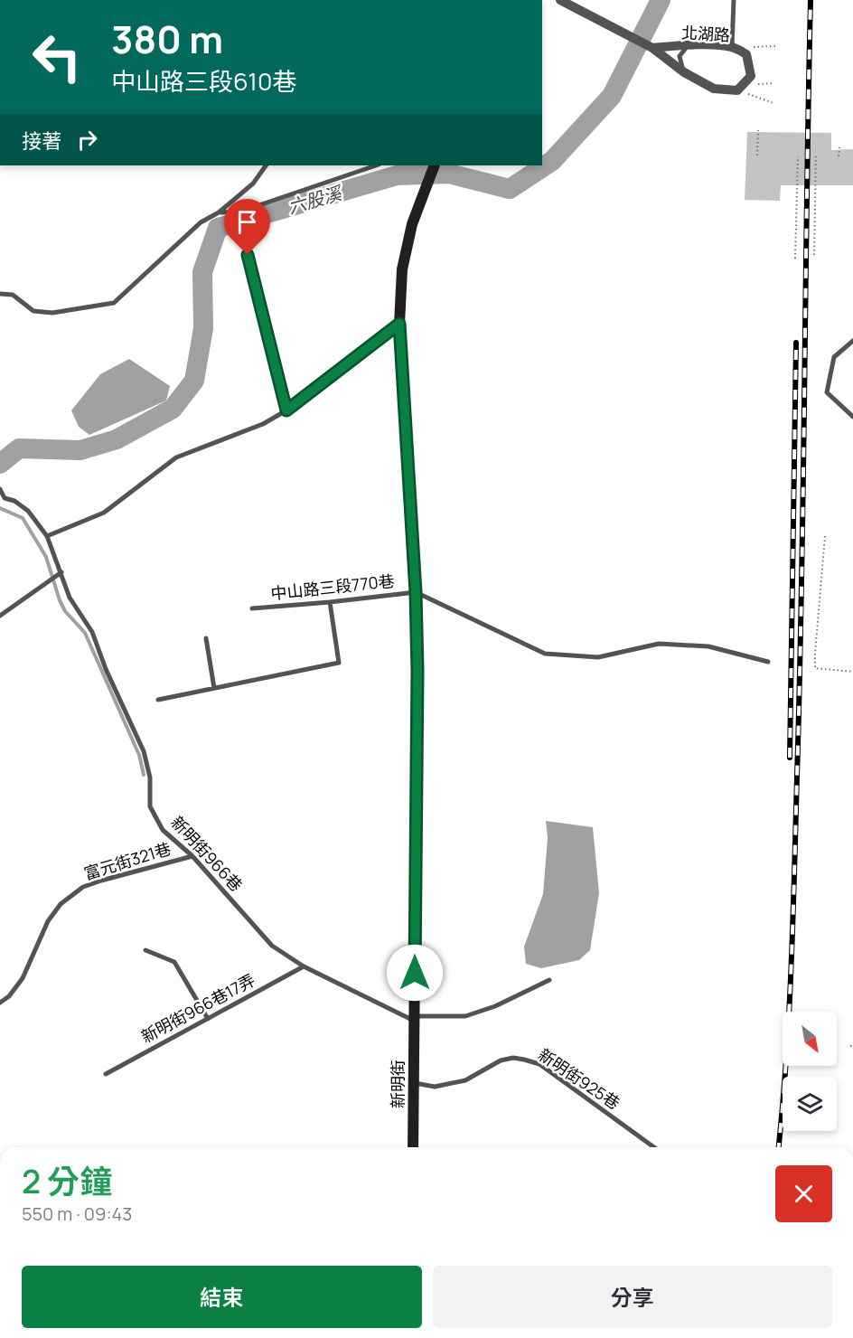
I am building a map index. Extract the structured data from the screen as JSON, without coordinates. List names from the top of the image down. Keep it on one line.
{"streets":{"street":["北湖路","新明街"],"lane":["中山路三段770巷","新明街966巷","富元街321巷","新明街966巷17弄","新明街925巷"]},"crossings":[["中山路三段770巷","新明街"],["新明街966巷","富元街321巷"],["新明街966巷","新明街966巷17弄"],["新明街966巷","新明街"],["新明街925巷","新明街"]],"water":["六股溪"],"north":"bottom right","page":{"turn":["380 m","中山路三段610巷"],"then":"接著","heading":["2 分鐘","550 m · 09:43"],"buttons":["結束","分享"]}}
